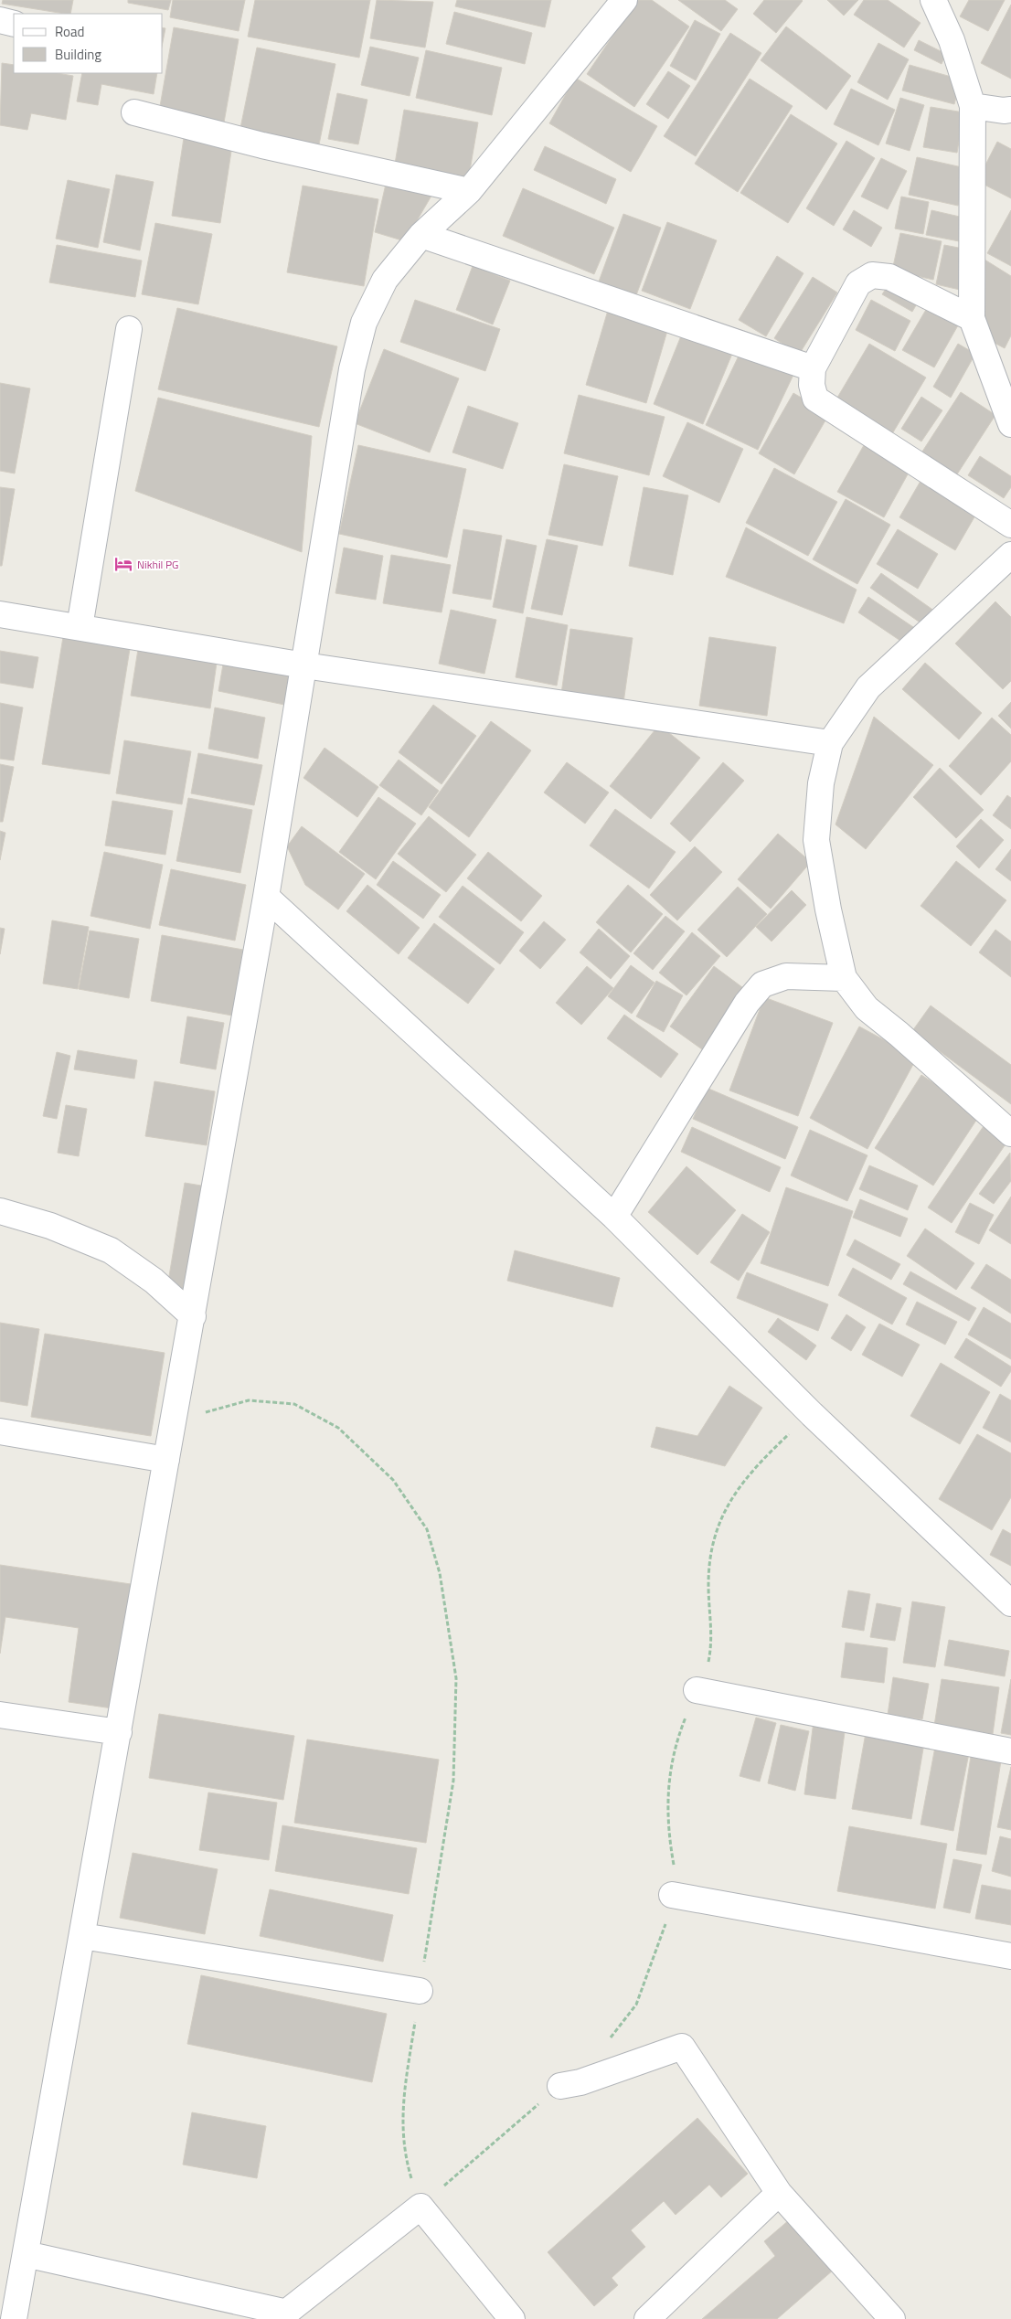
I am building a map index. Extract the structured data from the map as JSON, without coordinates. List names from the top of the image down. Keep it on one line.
{"places":{"hotel":["Nikhil PG"]},"legend":["Road","Building"]}
